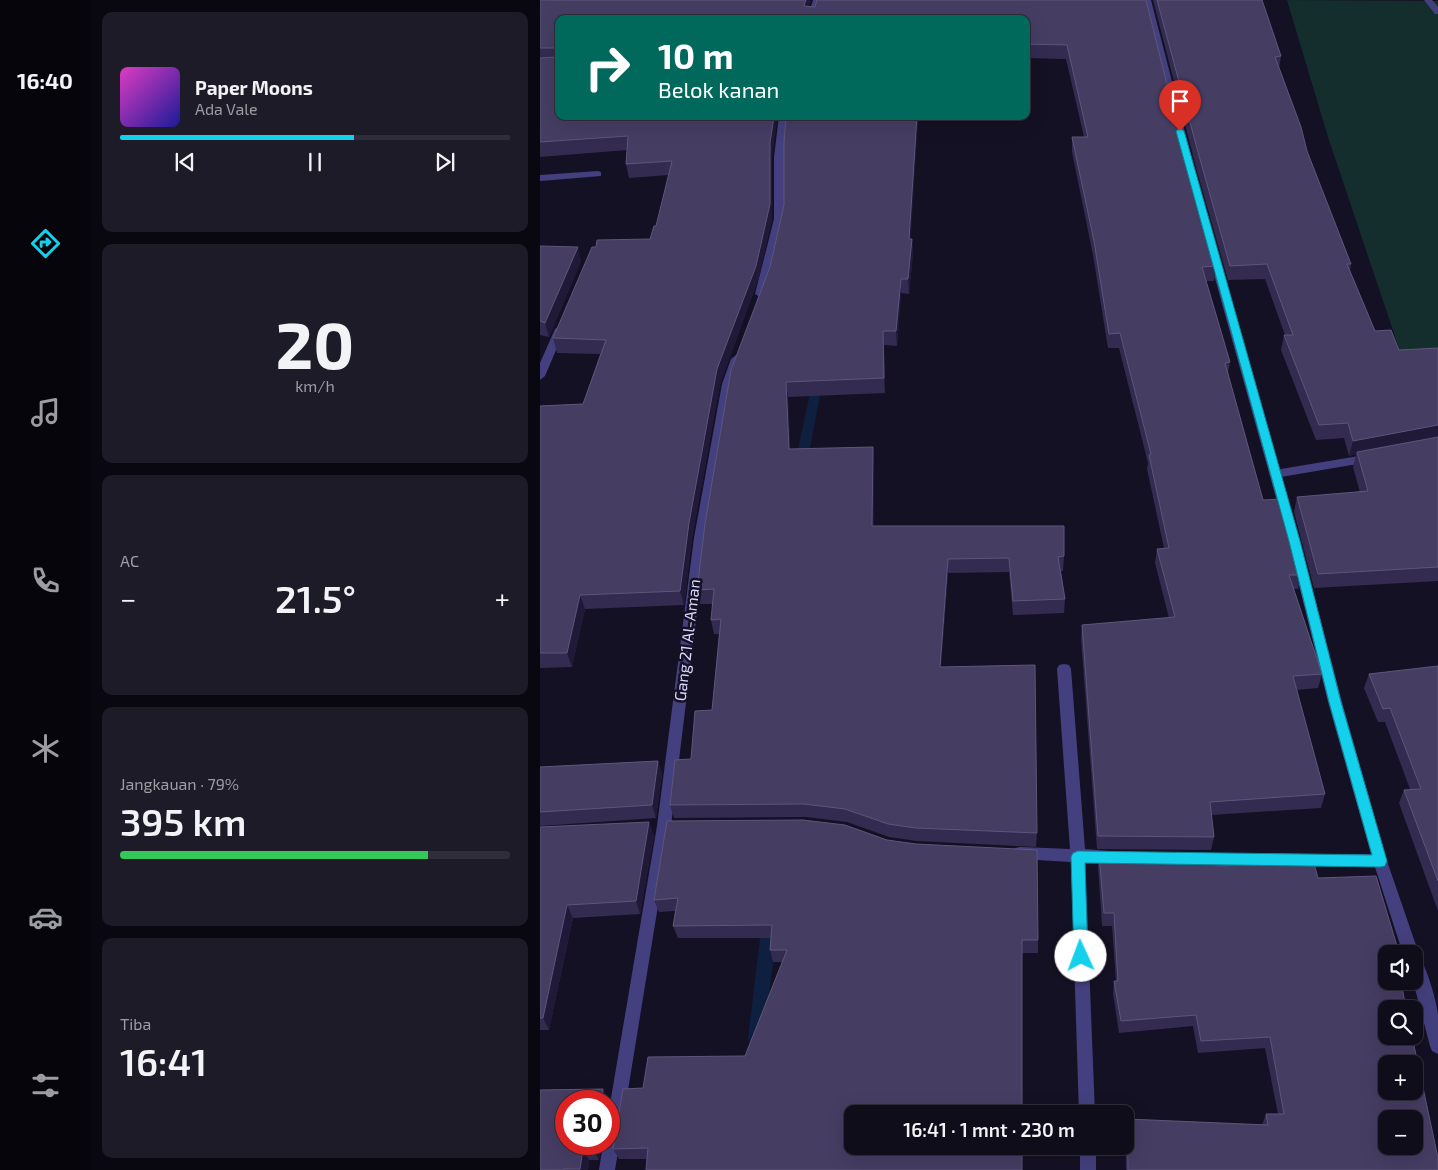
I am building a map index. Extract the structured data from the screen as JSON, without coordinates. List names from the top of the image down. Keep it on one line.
{"streets":{"street":["Gang 21 Al-Aman"]},"page":{"tabs":"16:40","turn":["10 m","Belok kanan"],"song":["Paper Moons","Ada Vale"],"tile":[["20","km/h"],"AC",["Jangkauan · 79%","395 km"],["Tiba","16:41"]],"heat":["−","21.5°","+"],"map_buttons":["+","−"],"limit":"30","trip":"16:41 · 1 mnt · 230 m"}}
